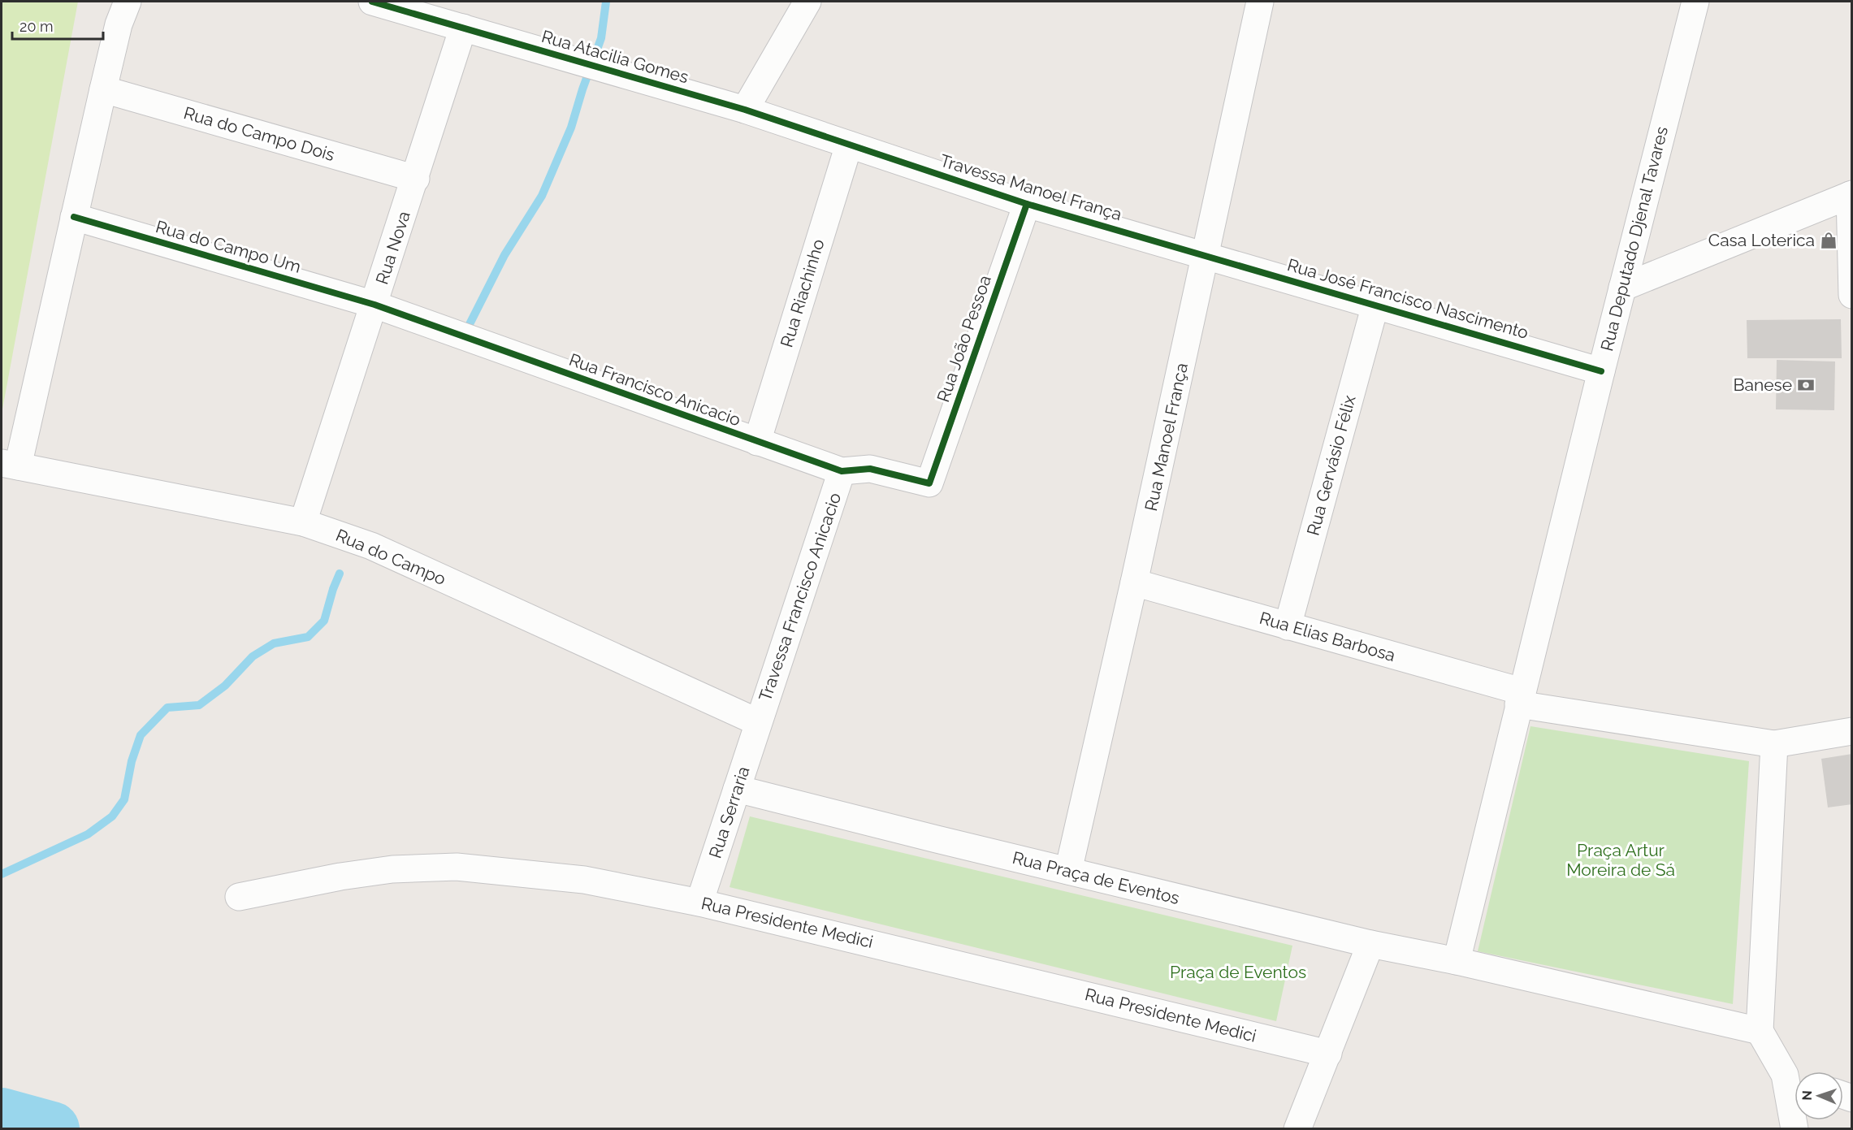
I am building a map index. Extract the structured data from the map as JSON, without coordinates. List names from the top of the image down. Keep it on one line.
{"streets":{"street":["Rua Atacilia Gomes","Rua do Campo Dois","Travessa Manoel França","Rua Deputado Djenal Tavares","Rua do Campo Um","Rua Nova","Rua Riachinho","Rua José Francisco Nascimento","Rua João Pessoa","Rua Francisco Anicacio","Rua Manoel França","Rua Gervásio Félix","Rua do Campo","Travessa Francisco Anicacio","Rua Elias Barbosa","Rua Serraria","Rua Praça de Eventos","Rua Presidente Medici"]},"crossings":[["Rua Atacilia Gomes","Travessa Manoel França"],["Rua Atacilia Gomes","Rua Nova"],["Rua Atacilia Gomes","Rua Riachinho"],["Rua do Campo Dois","Rua Nova"],["Travessa Manoel França","Rua Riachinho"],["Travessa Manoel França","Rua José Francisco Nascimento"],["Travessa Manoel França","Rua João Pessoa"],["Travessa Manoel França","Rua Manoel França"],["Rua Deputado Djenal Tavares","Rua José Francisco Nascimento"],["Rua Deputado Djenal Tavares","Rua Elias Barbosa"],["Rua do Campo Um","Rua Nova"],["Rua do Campo Um","Rua Francisco Anicacio"],["Rua Nova","Rua Francisco Anicacio"],["Rua Nova","Rua do Campo"],["Rua Riachinho","Rua Francisco Anicacio"],["Rua José Francisco Nascimento","Rua Manoel França"],["Rua José Francisco Nascimento","Rua Gervásio Félix"],["Rua João Pessoa","Rua Francisco Anicacio"],["Rua Francisco Anicacio","Travessa Francisco Anicacio"],["Rua Manoel França","Rua Elias Barbosa"],["Rua Manoel França","Rua Praça de Eventos"],["Rua Gervásio Félix","Rua Elias Barbosa"],["Rua do Campo","Travessa Francisco Anicacio"],["Rua do Campo","Rua Serraria"],["Travessa Francisco Anicacio","Rua Serraria"],["Rua Serraria","Rua Praça de Eventos"],["Rua Serraria","Rua Presidente Medici"]],"parks":["Praça Artur Moreira de Sá","Praça de Eventos"],"places":{"shop":["Casa Loterica"],"bank":["Banese"]},"scale_bar":"20 m","north":"left"}
